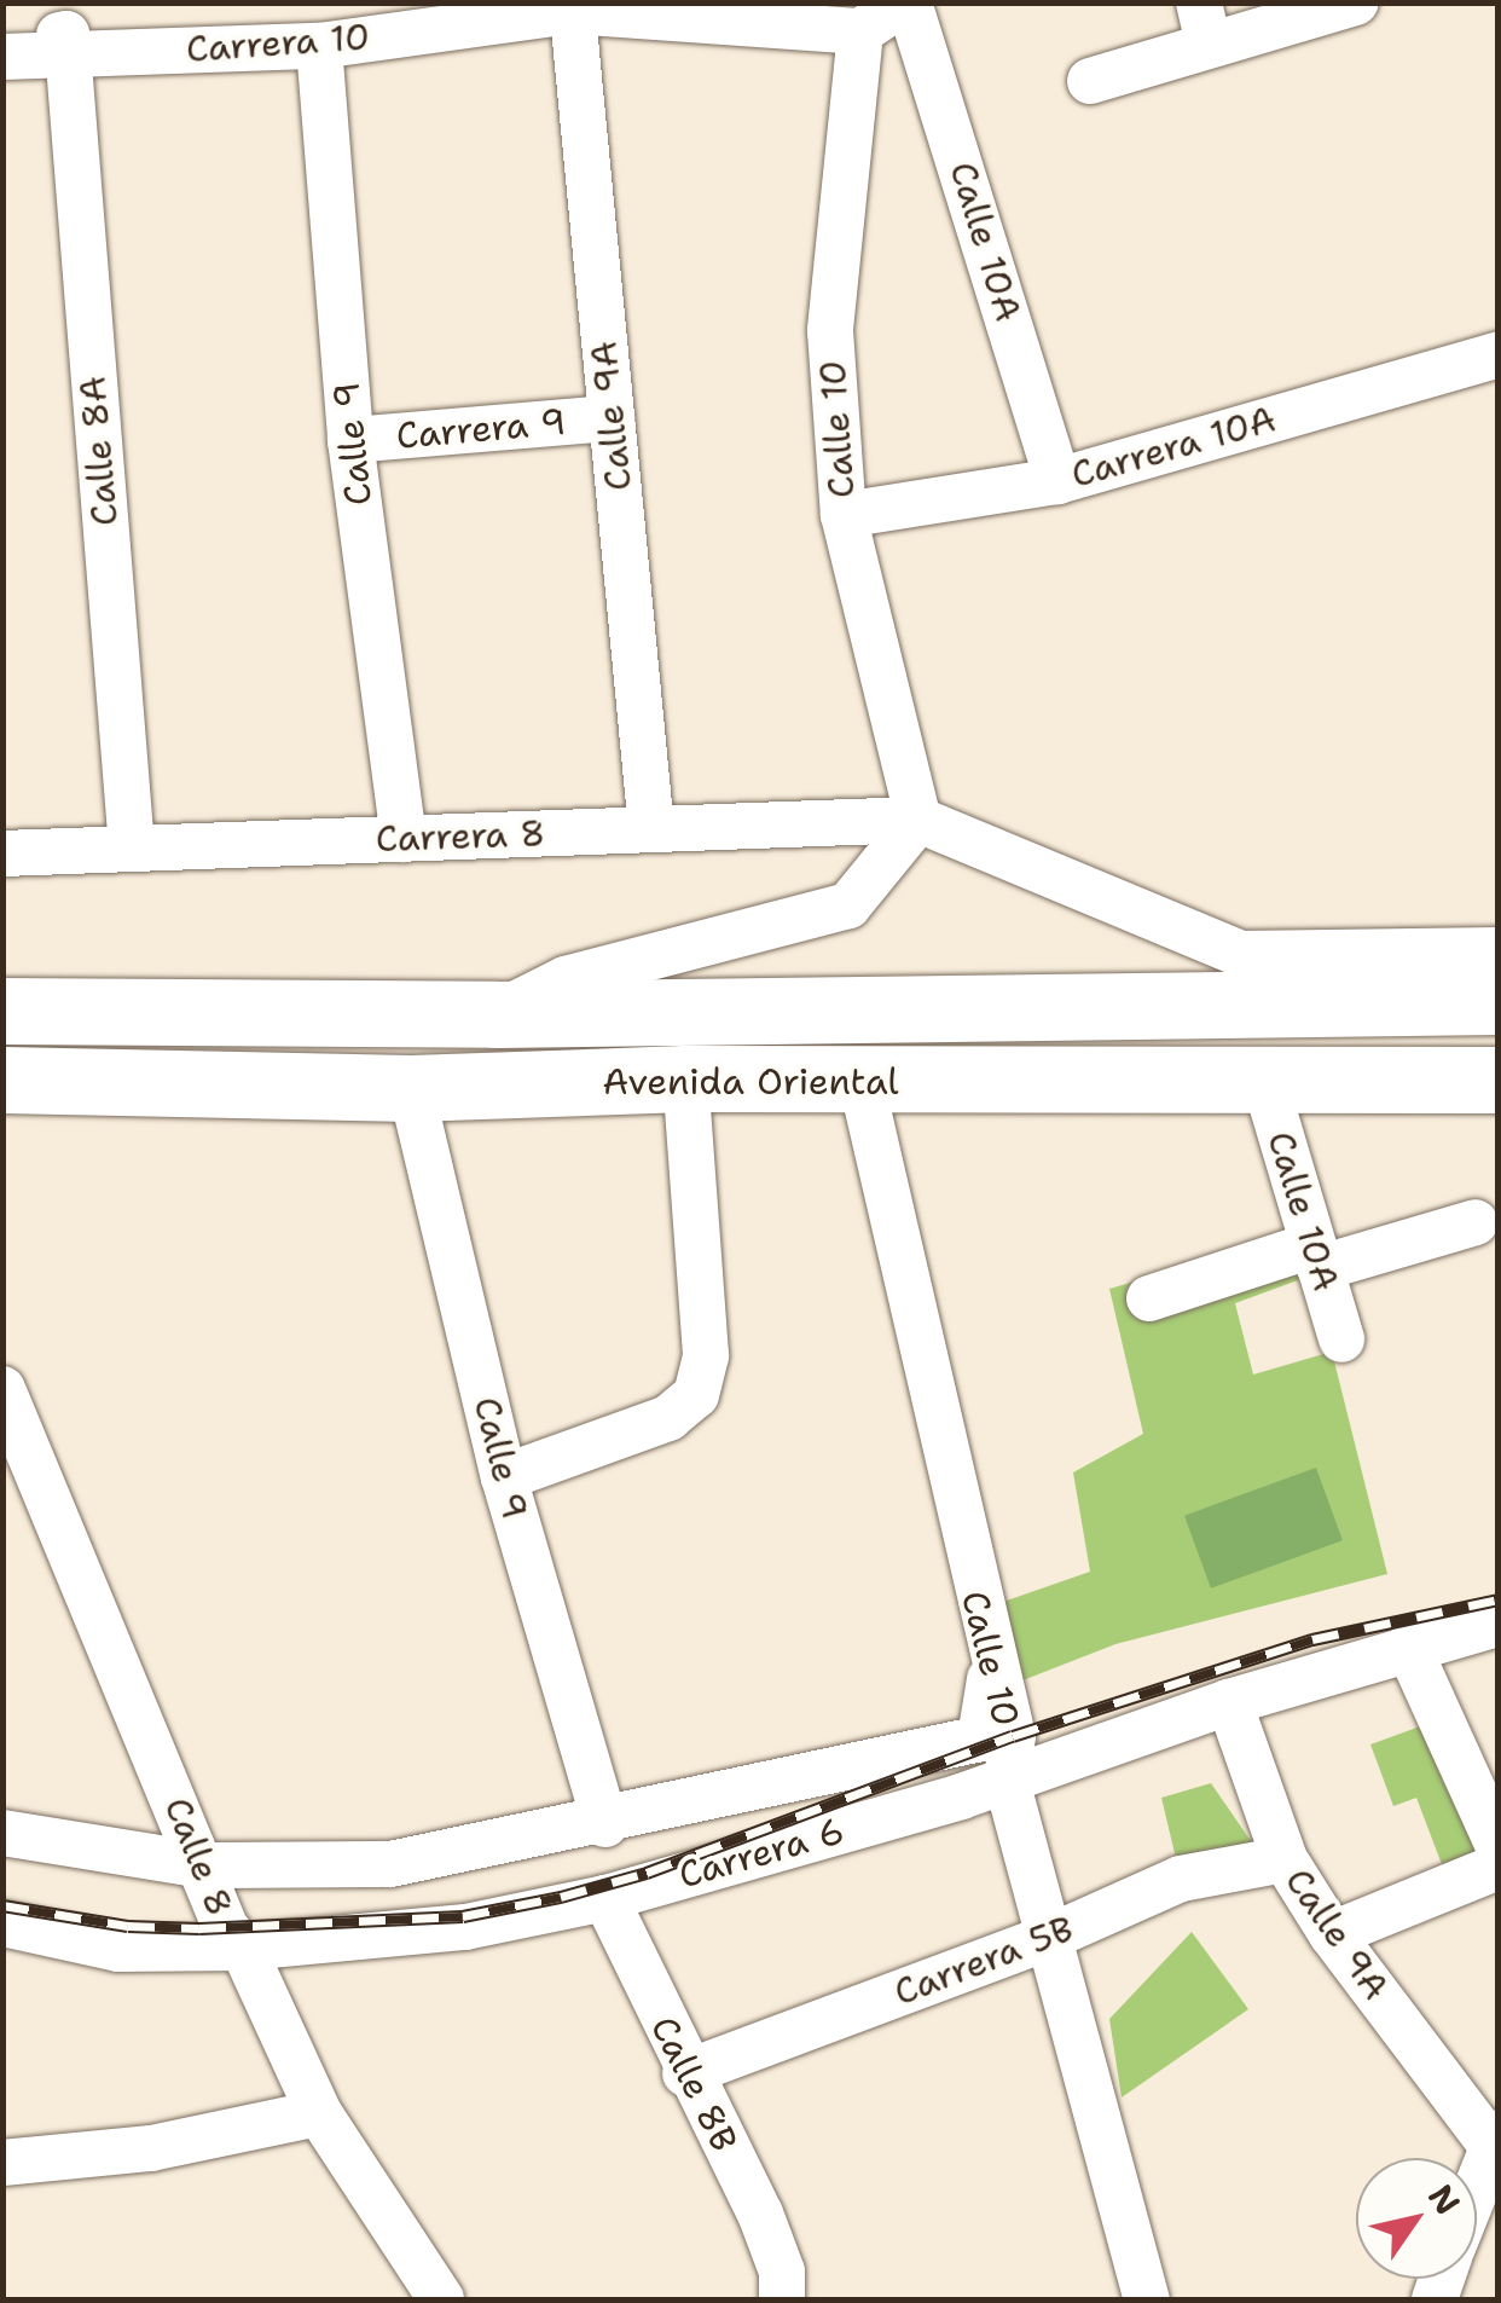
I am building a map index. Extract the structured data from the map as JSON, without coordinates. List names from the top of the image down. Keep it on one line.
{"streets":{"main road":["Avenida Oriental"],"street":["Carrera 10","Calle 10A","Calle 9A","Carrera 9","Calle 10","Calle 9","Carrera 10A","Calle 8A","Carrera 8","Carrera 6","Calle 8","Carrera 5B","Calle 8B"]},"crossings":[["Carrera 10","Calle 10A"],["Carrera 10","Calle 9A"],["Carrera 10","Calle 10"],["Carrera 10","Calle 9"],["Carrera 10","Calle 8A"],["Calle 10A","Calle 10"],["Calle 10A","Carrera 10A"],["Calle 10A","Avenida Oriental"],["Calle 9A","Carrera 9"],["Calle 9A","Carrera 8"],["Calle 9A","Carrera 6"],["Calle 9A","Carrera 5B"],["Carrera 9","Calle 9"],["Calle 10","Carrera 10A"],["Calle 10","Carrera 8"],["Calle 10","Avenida Oriental"],["Calle 10","Carrera 6"],["Calle 10","Carrera 5B"],["Calle 9","Carrera 8"],["Calle 9","Avenida Oriental"],["Calle 9","Carrera 6"],["Calle 8A","Carrera 8"],["Carrera 8","Avenida Oriental"],["Carrera 6","Calle 8"],["Carrera 6","Calle 8B"],["Carrera 5B","Calle 8B"]],"north":"top right"}
